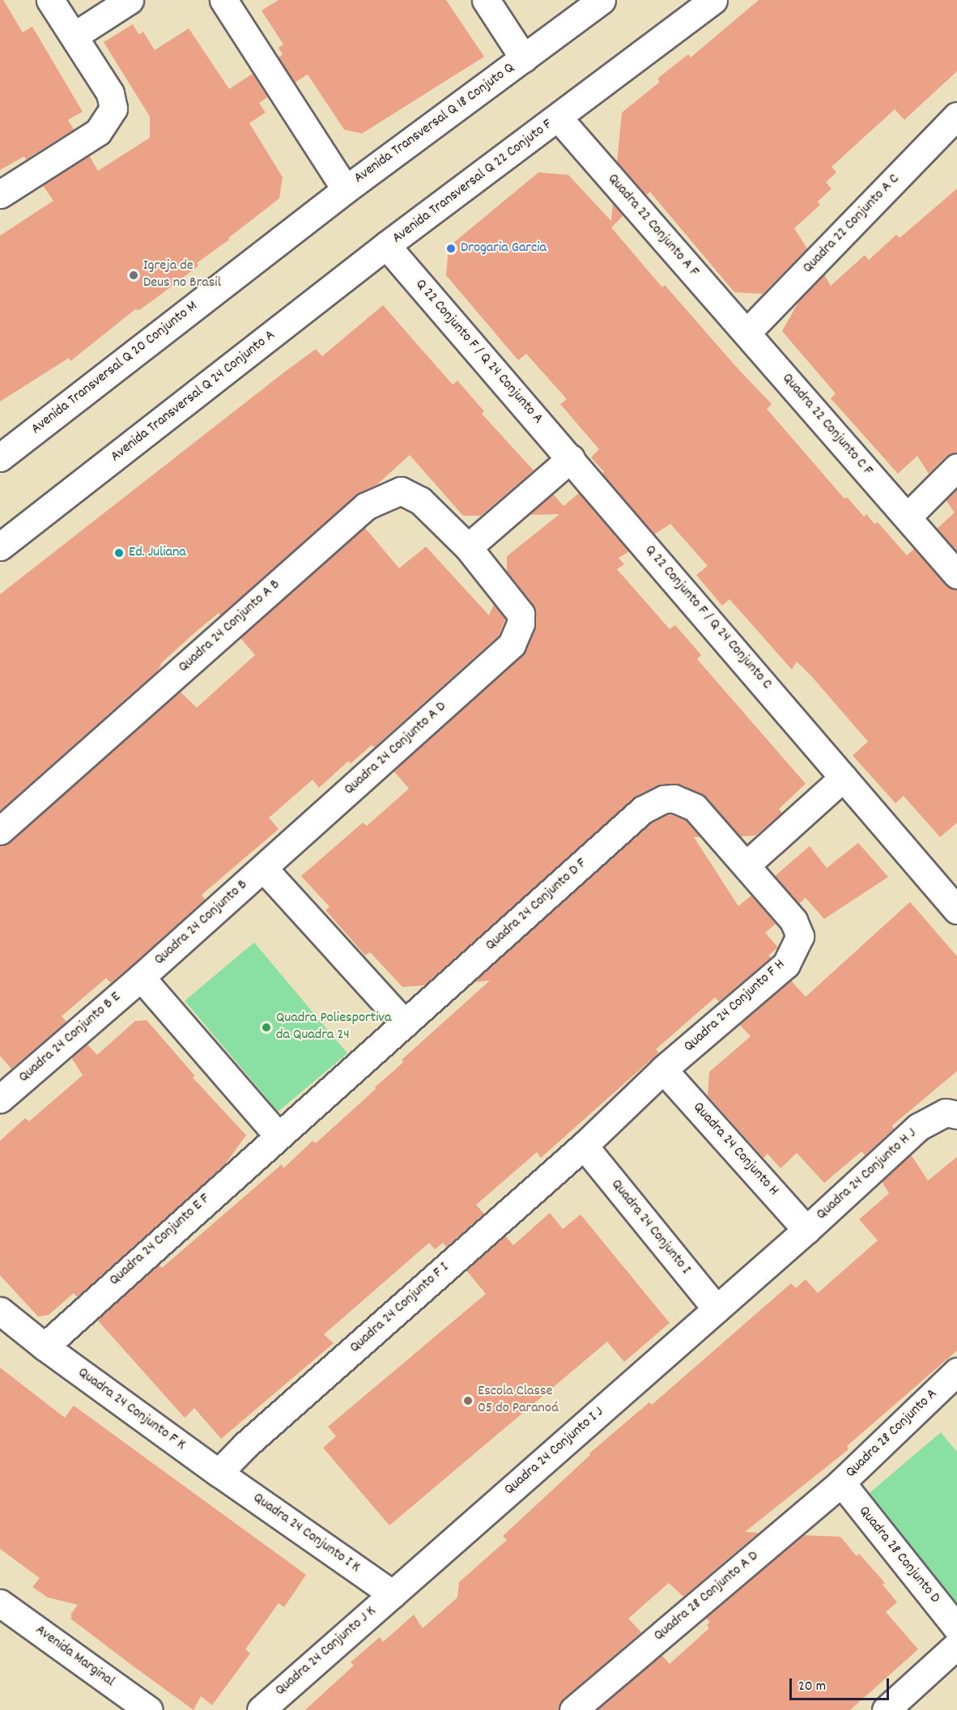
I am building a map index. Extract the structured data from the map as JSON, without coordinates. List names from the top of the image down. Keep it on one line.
{"streets":{"street":["Avenida Transversal Q 18 Conjuto Q","Avenida Transversal Q 22 Conjuto F","Quadra 22 Conjunto A C","Quadra 22 Conjunto A F","Q 22 Conjunto F / Q 24 Conjunto A","Avenida Transversal Q 20 Conjunto M","Avenida Transversal Q 24 Conjunto A","Quadra 22 Conjunto C F","Q 22 Conjunto F / Q 24 Conjunto C","Quadra 24 Conjunto A B","Quadra 24 Conjunto A D","Quadra 24 Conjunto D F","Quadra 24 Conjunto B","Quadra 24 Conjunto F H","Quadra 24 Conjunto B E","Quadra 24 Conjunto H","Quadra 24 Conjunto H J","Quadra 24 Conjunto I","Quadra 24 Conjunto E F","Quadra 24 Conjunto F I","Quadra 24 Conjunto F K","Quadra 28 Conjunto A","Quadra 24 Conjunto I J","Quadra 24 Conjunto I K","Quadra 28 Conjunto D","Quadra 28 Conjunto A D","Quadra 24 Conjunto J K","Avenida Marginal"]},"crossings":[["Avenida Transversal Q 18 Conjuto Q","Avenida Transversal Q 20 Conjunto M"],["Avenida Transversal Q 22 Conjuto F","Quadra 22 Conjunto A F"],["Avenida Transversal Q 22 Conjuto F","Q 22 Conjunto F / Q 24 Conjunto A"],["Avenida Transversal Q 22 Conjuto F","Avenida Transversal Q 24 Conjunto A"],["Quadra 22 Conjunto A C","Quadra 22 Conjunto A F"],["Quadra 22 Conjunto A C","Quadra 22 Conjunto C F"],["Quadra 22 Conjunto A F","Quadra 22 Conjunto C F"],["Q 22 Conjunto F / Q 24 Conjunto A","Avenida Transversal Q 24 Conjunto A"],["Q 22 Conjunto F / Q 24 Conjunto A","Q 22 Conjunto F / Q 24 Conjunto C"],["Quadra 24 Conjunto A B","Quadra 24 Conjunto A D"],["Quadra 24 Conjunto A D","Quadra 24 Conjunto B"],["Quadra 24 Conjunto D F","Quadra 24 Conjunto F H"],["Quadra 24 Conjunto D F","Quadra 24 Conjunto E F"],["Quadra 24 Conjunto B","Quadra 24 Conjunto B E"],["Quadra 24 Conjunto F H","Quadra 24 Conjunto H"],["Quadra 24 Conjunto F H","Quadra 24 Conjunto I"],["Quadra 24 Conjunto F H","Quadra 24 Conjunto F I"],["Quadra 24 Conjunto H","Quadra 24 Conjunto H J"],["Quadra 24 Conjunto H J","Quadra 24 Conjunto I"],["Quadra 24 Conjunto H J","Quadra 24 Conjunto I J"],["Quadra 24 Conjunto I","Quadra 24 Conjunto F I"],["Quadra 24 Conjunto I","Quadra 24 Conjunto I J"],["Quadra 24 Conjunto E F","Quadra 24 Conjunto F K"],["Quadra 24 Conjunto F I","Quadra 24 Conjunto F K"],["Quadra 24 Conjunto F I","Quadra 24 Conjunto I K"],["Quadra 24 Conjunto F K","Quadra 24 Conjunto I K"],["Quadra 28 Conjunto A","Quadra 28 Conjunto D"],["Quadra 28 Conjunto A","Quadra 28 Conjunto A D"],["Quadra 24 Conjunto I J","Quadra 24 Conjunto I K"],["Quadra 24 Conjunto I J","Quadra 24 Conjunto J K"],["Quadra 24 Conjunto I K","Quadra 24 Conjunto J K"],["Quadra 28 Conjunto D","Quadra 28 Conjunto A D"]],"places":["Drogaria Garcia","Igreja de Deus no Brasil","Ed. Juliana","Quadra Poliesportiva da Quadra 24","Escola Classe 05 do Paranoá"],"scale_bar":"20 m"}
